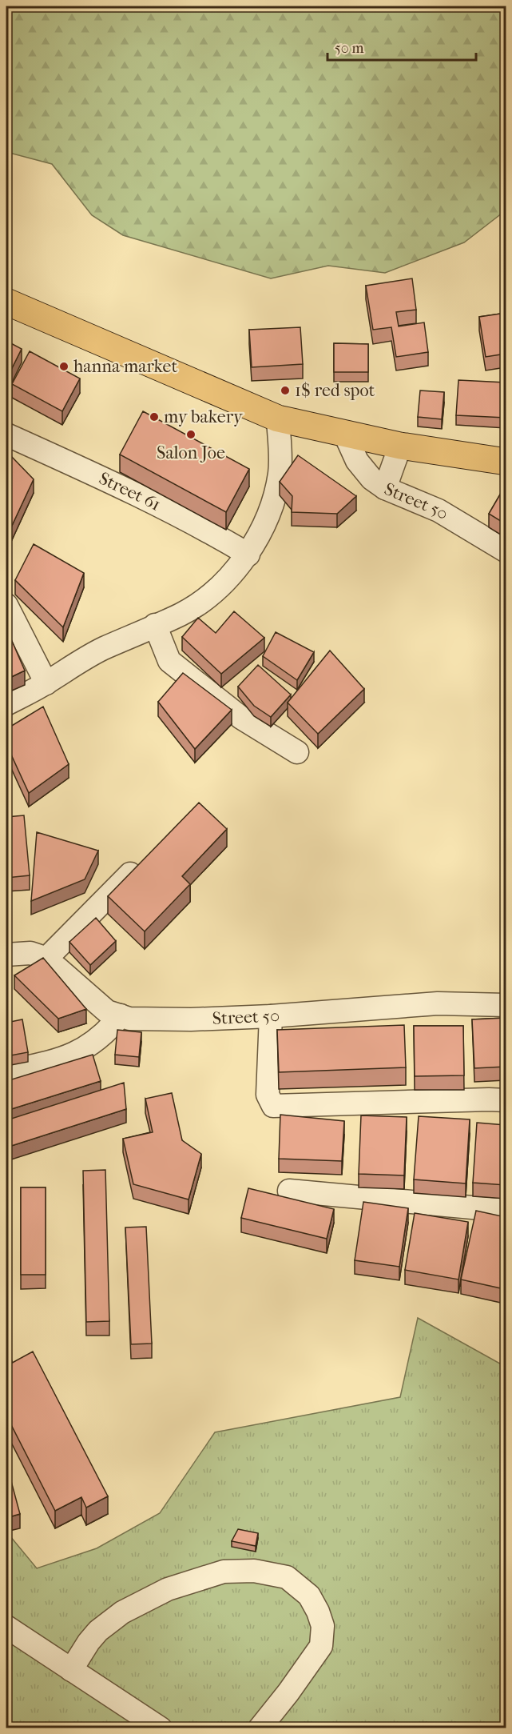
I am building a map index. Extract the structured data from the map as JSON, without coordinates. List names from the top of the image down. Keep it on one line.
{"streets":{"street":["Street 61","Street 50"]},"places":["hanna market","1$ red spot","my bakery","Salon Joe"],"scale_bar":"50 m"}
